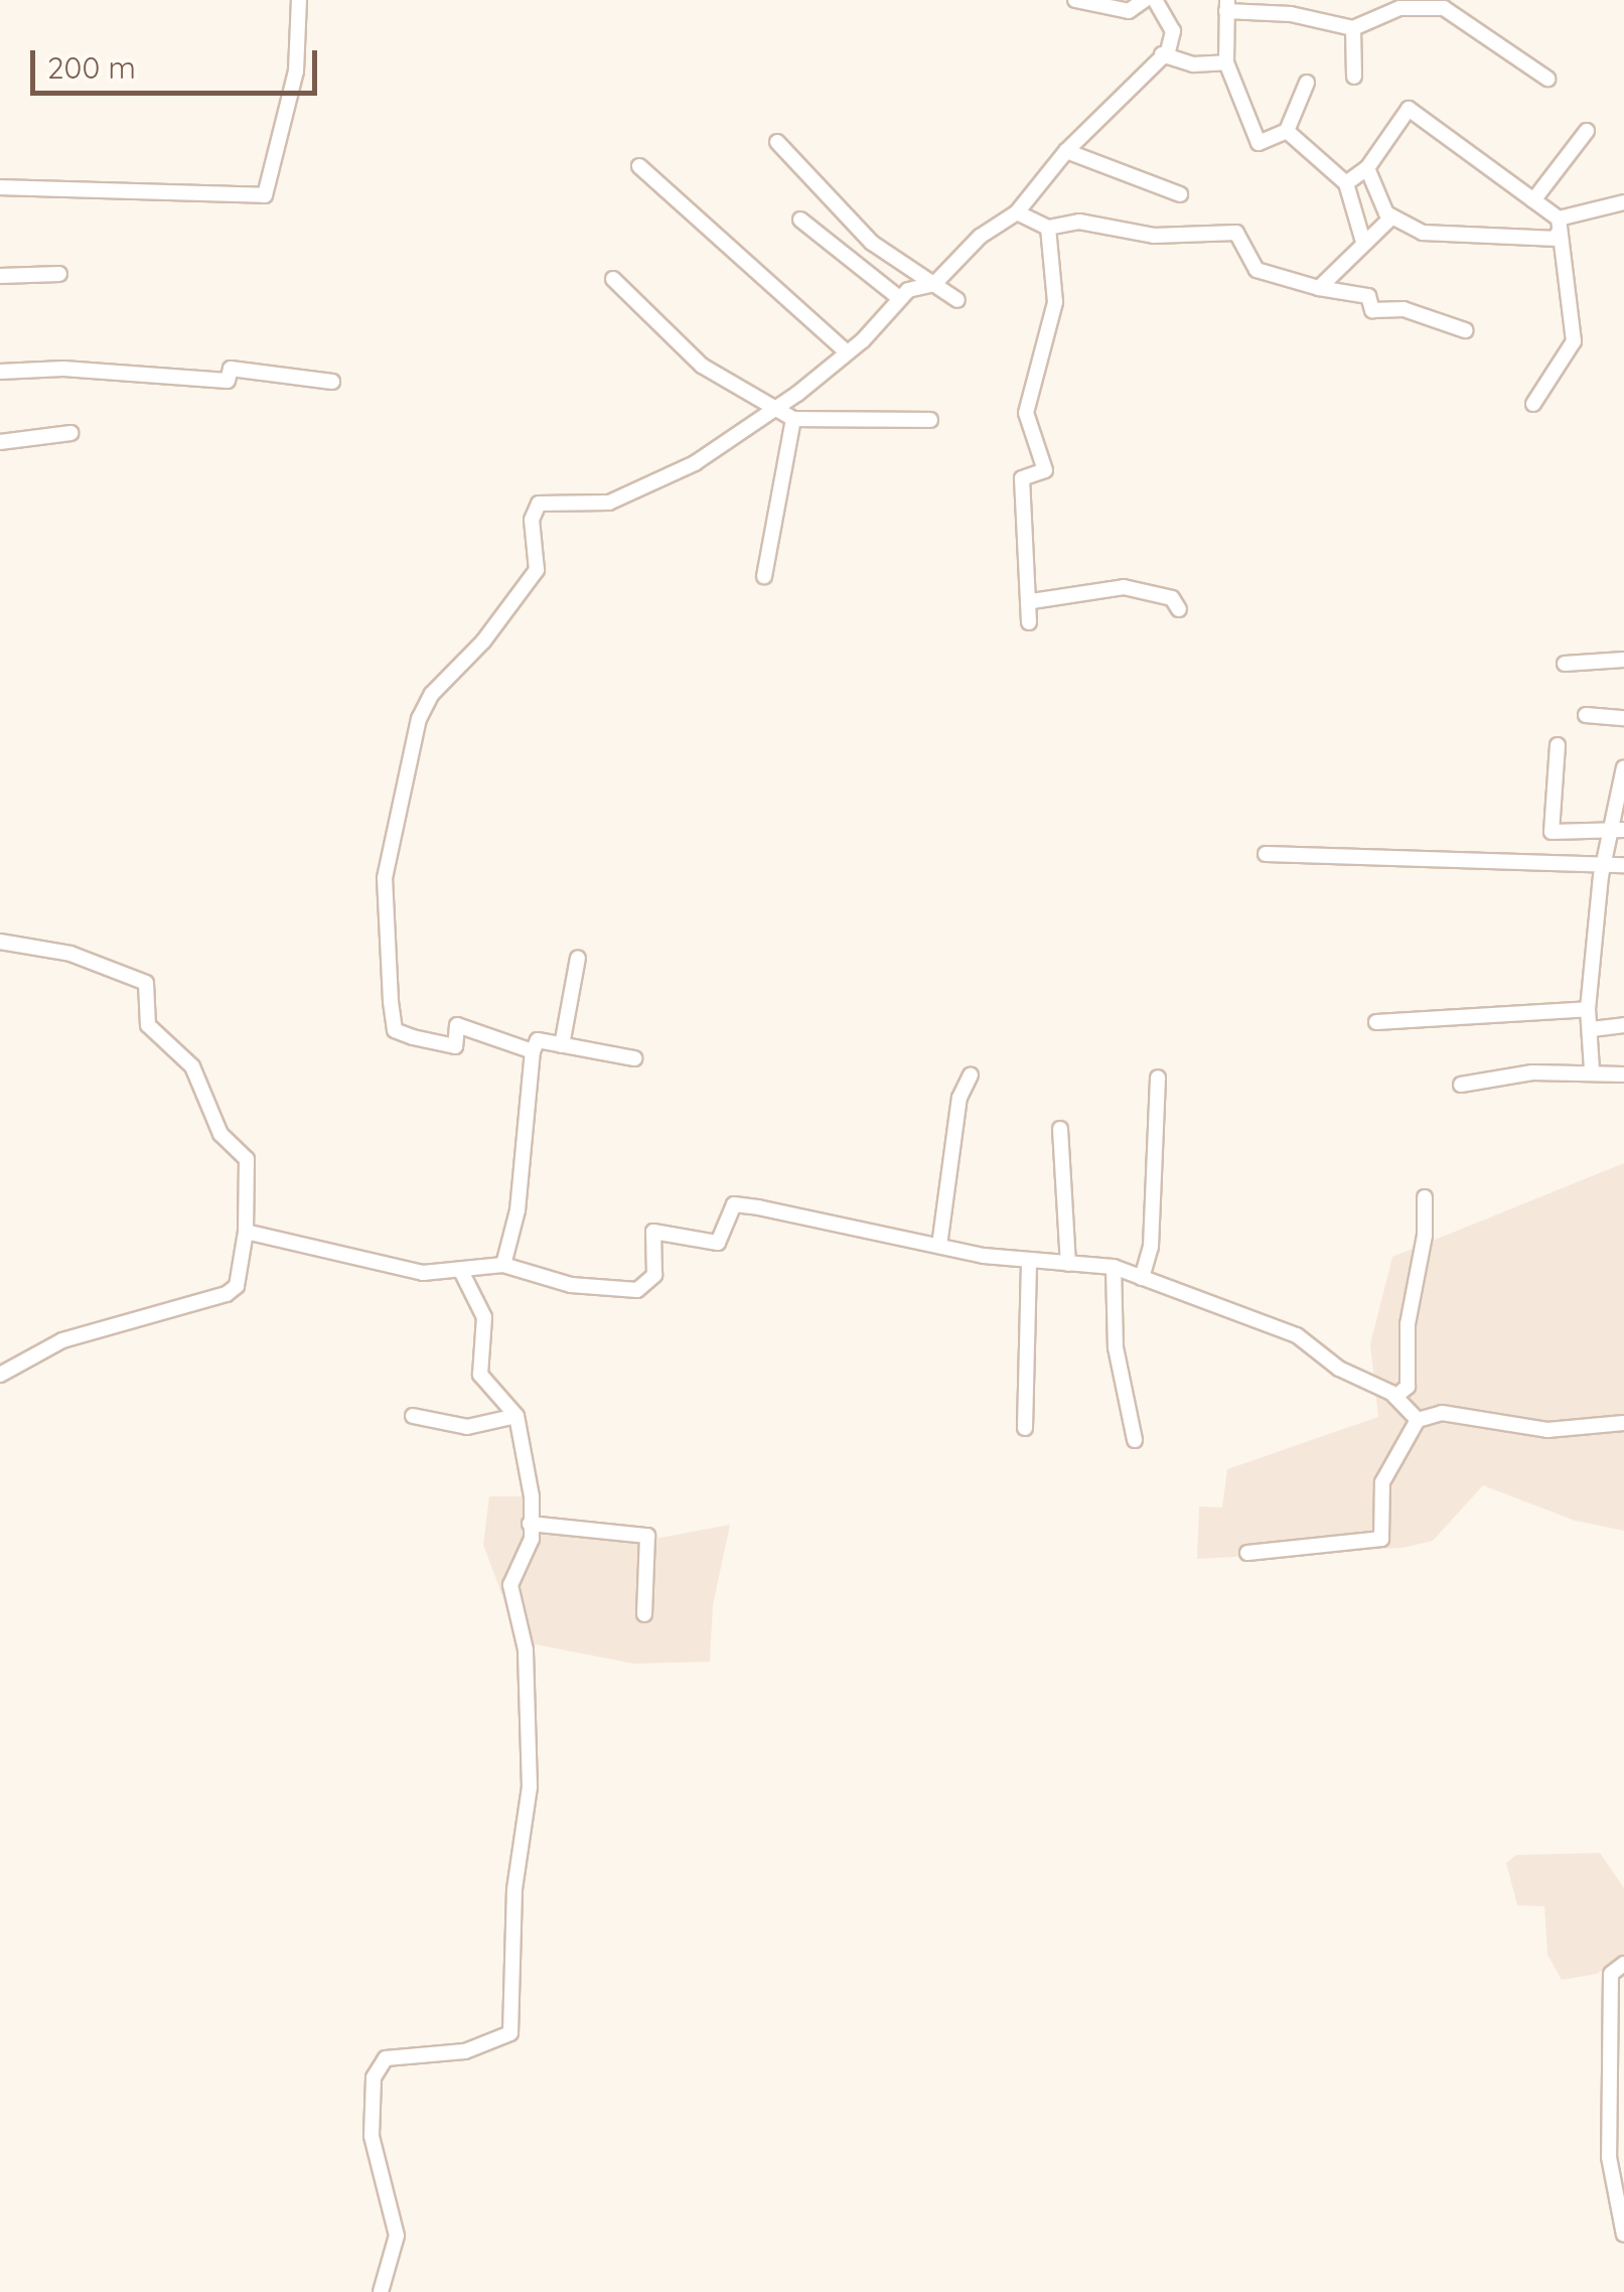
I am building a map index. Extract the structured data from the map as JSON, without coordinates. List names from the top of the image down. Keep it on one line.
{"scale_bar":"200 m"}
